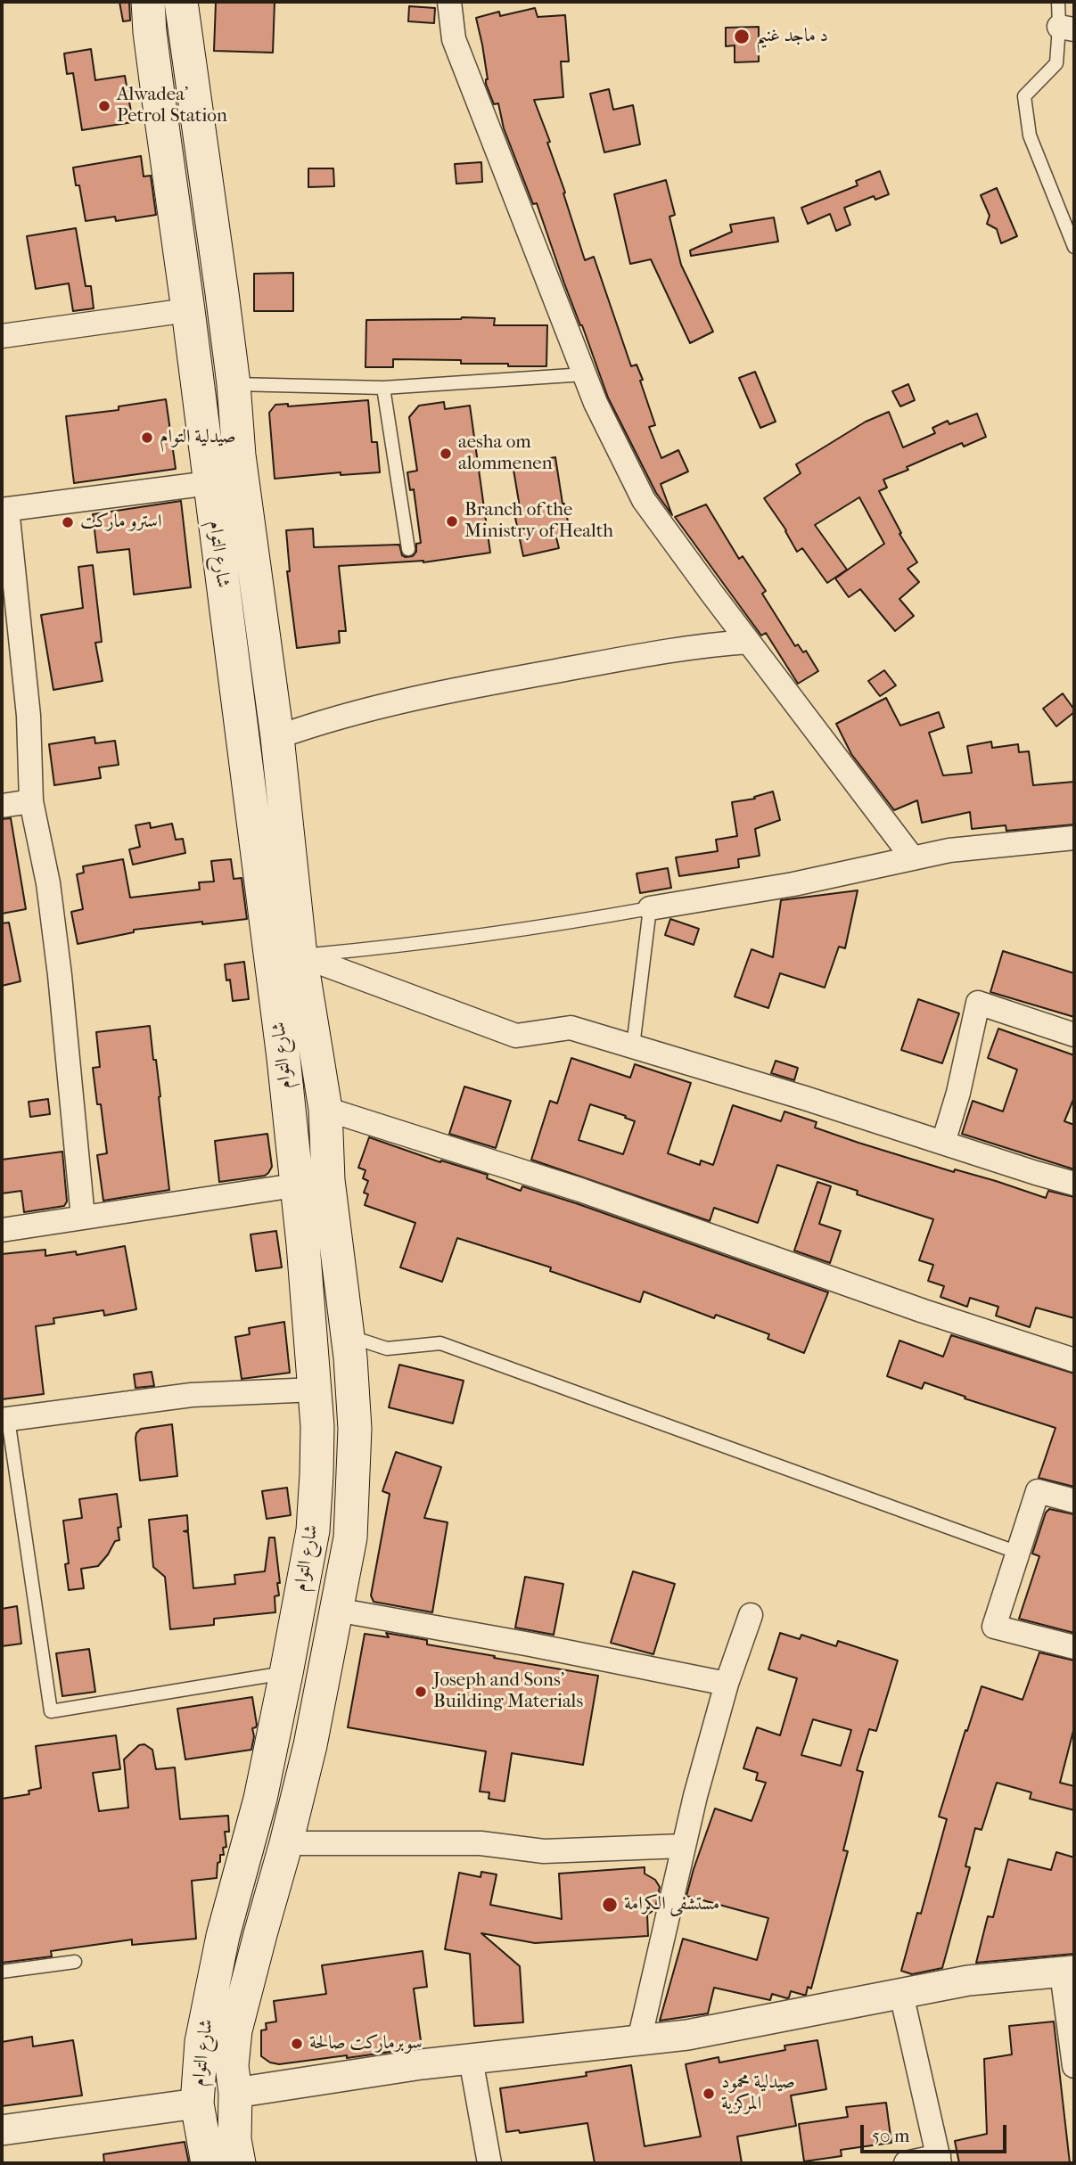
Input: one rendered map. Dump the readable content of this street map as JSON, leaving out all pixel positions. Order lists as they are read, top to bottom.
{
  "streets": {
    "main road": ["شارع التوام"]
  },
  "places": [
    "د ماجد غنيم",
    "Alwadea' Petrol Station",
    "صيدلية التوام",
    "aesha om alommenen",
    "Branch of the Ministry of Health",
    "استرو ماركت",
    "Joseph and Sons' Building Materials",
    "مستشفى الكرامة",
    "سوبرماركت صالحة",
    "صيدلية محمود المركزية"
  ],
  "scale_bar": "50 m"
}
